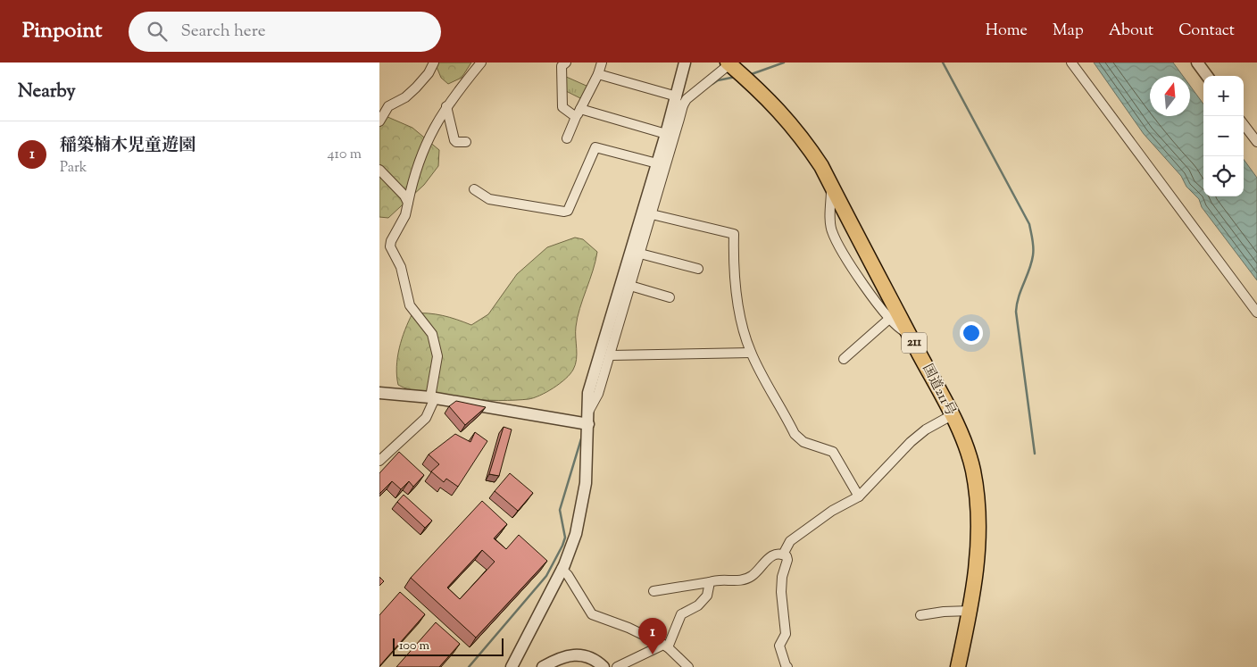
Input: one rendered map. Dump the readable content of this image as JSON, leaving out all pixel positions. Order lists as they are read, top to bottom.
{
  "streets": {
    "highway": ["211", "国道211号"]
  },
  "scale_bar": "100 m",
  "north": "top",
  "page": {
    "header": "Pinpoint",
    "search": "Search here",
    "nav": [
      "Home",
      "Map",
      "About",
      "Contact"
    ],
    "heading": "Nearby",
    "map_buttons": ["+", "−"],
    "list": [
      {
        "mark": "1",
        "name": "稲築楠木児童遊園",
        "note": "Park",
        "value": "410 m"
      }
    ],
    "pins": "1",
    "scale": "100 m"
  }
}
